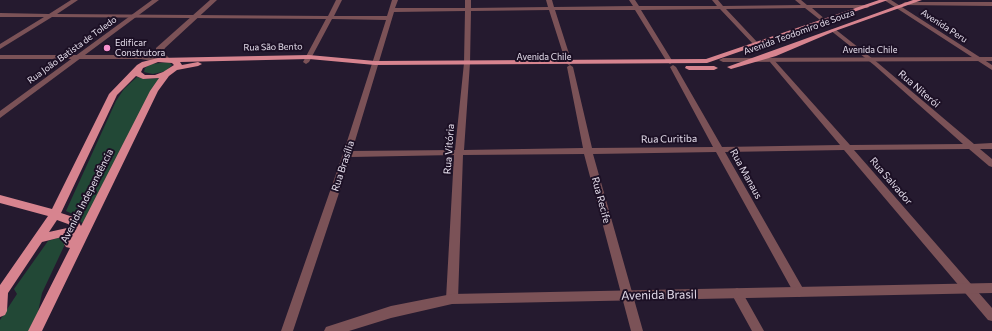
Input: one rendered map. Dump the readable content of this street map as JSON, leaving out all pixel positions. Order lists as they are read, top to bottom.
{
  "streets": {
    "main road": [
      "Avenida Teodomiro de Souza",
      "Rua São Bento",
      "Avenida Chile",
      "Avenida Independência"
    ],
    "street": [
      "Avenida Peru",
      "Rua João Batista de Toledo",
      "Rua Niterói",
      "Rua Curitiba",
      "Rua Vitória",
      "Rua Brasília",
      "Rua Manaus",
      "Rua Salvador",
      "Rua Recife",
      "Avenida Brasil"
    ]
  },
  "crossings": [
    ["Avenida Peru", "Avenida Teodomiro de Souza"],
    ["Avenida Peru", "Avenida Chile"],
    ["Avenida Teodomiro de Souza", "Avenida Chile"],
    ["Avenida Teodomiro de Souza", "Rua Niterói"],
    ["Rua São Bento", "Avenida Chile"],
    ["Rua São Bento", "Rua Brasília"],
    ["Rua São Bento", "Avenida Independência"],
    ["Avenida Chile", "Rua Niterói"],
    ["Avenida Chile", "Rua Vitória"],
    ["Avenida Chile", "Rua Brasília"],
    ["Avenida Chile", "Rua Manaus"],
    ["Avenida Chile", "Rua Salvador"],
    ["Avenida Chile", "Rua Recife"],
    ["Rua Niterói", "Rua Curitiba"],
    ["Rua Curitiba", "Rua Vitória"],
    ["Rua Curitiba", "Rua Brasília"],
    ["Rua Curitiba", "Rua Manaus"],
    ["Rua Curitiba", "Rua Salvador"],
    ["Rua Curitiba", "Rua Recife"],
    ["Rua Vitória", "Avenida Brasil"],
    ["Rua Manaus", "Avenida Brasil"],
    ["Rua Salvador", "Avenida Brasil"],
    ["Rua Recife", "Avenida Brasil"]
  ],
  "places": ["Edificar Construtora"]
}
